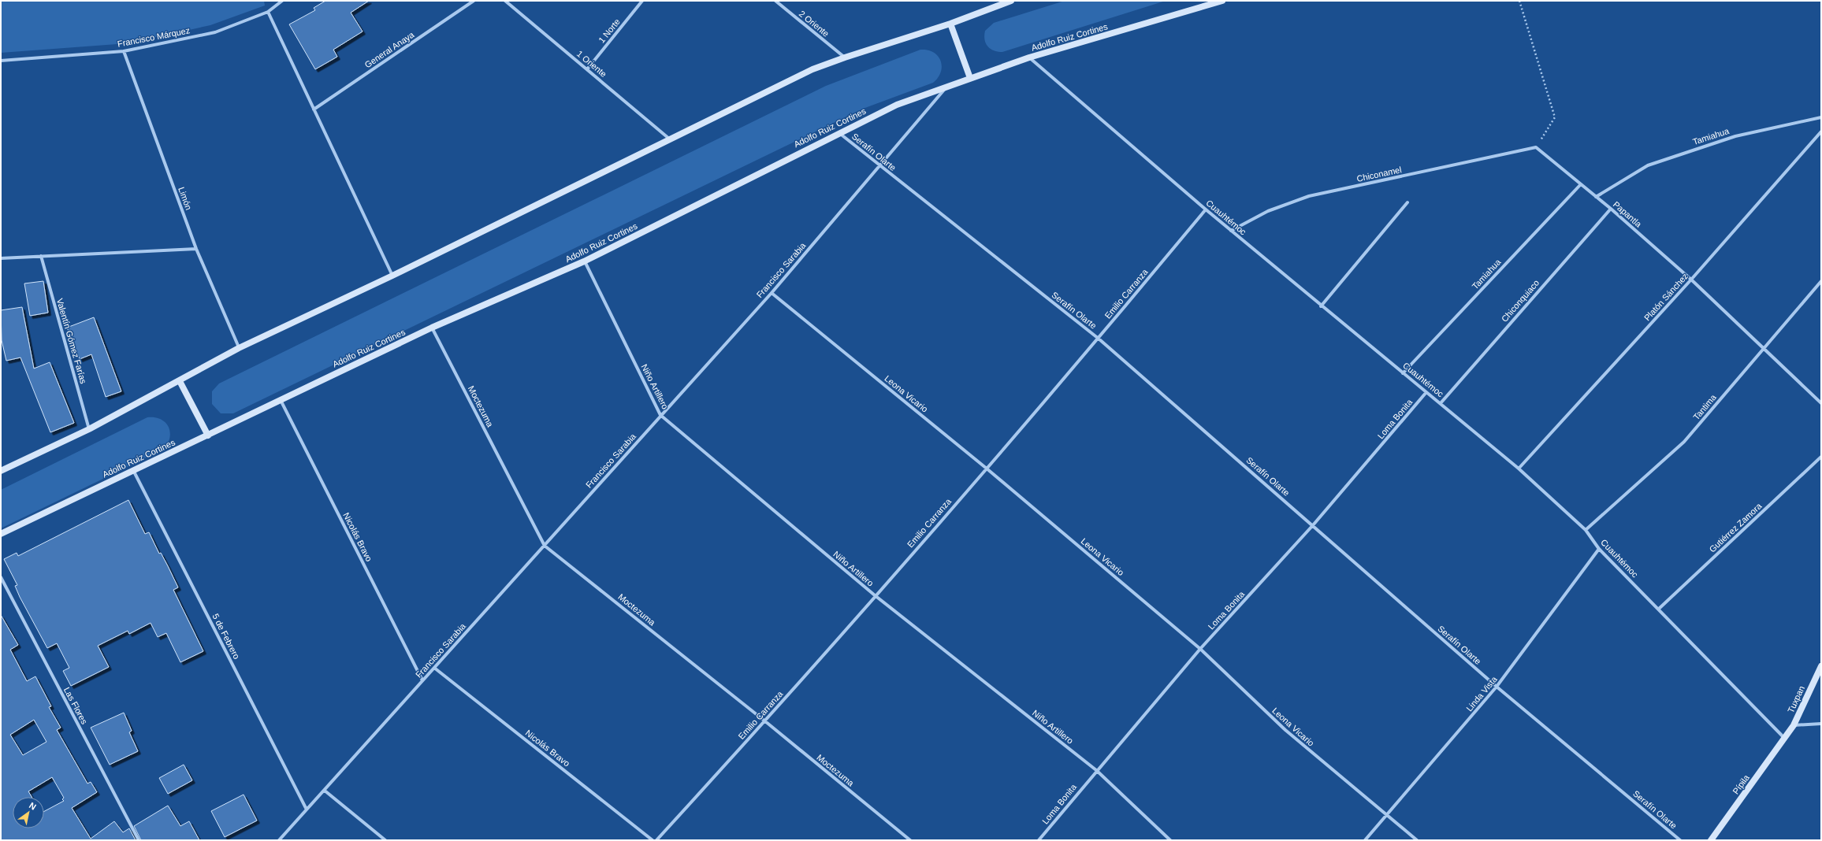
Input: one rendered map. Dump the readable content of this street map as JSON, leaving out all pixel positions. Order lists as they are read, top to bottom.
{
  "streets": {
    "main road": ["Adolfo Ruiz Cortines", "Tuxpan", "Pípila"],
    "street": [
      "2 Oriente",
      "1 Norte",
      "Francisco Márquez",
      "General Anaya",
      "1 Oriente",
      "Tamiahua",
      "Serafín Olarte",
      "Chiconamel",
      "Limón",
      "Papantla",
      "Cuauhtémoc",
      "Francisco Sarabia",
      "Emilio Carranza",
      "Platón Sánchez",
      "Chiconquiaco",
      "Valentín Gómez Farías",
      "Niño Artillero",
      "Leona Vicario",
      "Moctezuma",
      "Tantima",
      "Loma Bonita",
      "Gutiérrez Zamora",
      "Nicolás Bravo",
      "5 de Febrero",
      "Linda Vista",
      "Las Flores"
    ]
  },
  "crossings": [
    ["1 Norte", "1 Oriente"],
    ["Francisco Márquez", "Limón"],
    ["Adolfo Ruiz Cortines", "Serafín Olarte"],
    ["Adolfo Ruiz Cortines", "Cuauhtémoc"],
    ["Adolfo Ruiz Cortines", "Francisco Sarabia"],
    ["Adolfo Ruiz Cortines", "Niño Artillero"],
    ["Adolfo Ruiz Cortines", "Moctezuma"],
    ["Adolfo Ruiz Cortines", "Nicolás Bravo"],
    ["Adolfo Ruiz Cortines", "5 de Febrero"],
    ["Tamiahua", "Papantla"],
    ["Tamiahua", "Cuauhtémoc"],
    ["Serafín Olarte", "Francisco Sarabia"],
    ["Serafín Olarte", "Emilio Carranza"],
    ["Serafín Olarte", "Loma Bonita"],
    ["Serafín Olarte", "Linda Vista"],
    ["Chiconamel", "Papantla"],
    ["Chiconamel", "Cuauhtémoc"],
    ["Papantla", "Platón Sánchez"],
    ["Papantla", "Chiconquiaco"],
    ["Papantla", "Tantima"],
    ["Cuauhtémoc", "Emilio Carranza"],
    ["Cuauhtémoc", "Platón Sánchez"],
    ["Cuauhtémoc", "Chiconquiaco"],
    ["Cuauhtémoc", "Tantima"],
    ["Cuauhtémoc", "Loma Bonita"],
    ["Cuauhtémoc", "Gutiérrez Zamora"],
    ["Cuauhtémoc", "Linda Vista"],
    ["Cuauhtémoc", "Tuxpan"],
    ["Cuauhtémoc", "Pípila"],
    ["Francisco Sarabia", "Niño Artillero"],
    ["Francisco Sarabia", "Leona Vicario"],
    ["Francisco Sarabia", "Moctezuma"],
    ["Francisco Sarabia", "Nicolás Bravo"],
    ["Francisco Sarabia", "5 de Febrero"],
    ["Emilio Carranza", "Niño Artillero"],
    ["Emilio Carranza", "Leona Vicario"],
    ["Emilio Carranza", "Moctezuma"],
    ["Niño Artillero", "Loma Bonita"],
    ["Leona Vicario", "Loma Bonita"],
    ["Leona Vicario", "Linda Vista"],
    ["Tuxpan", "Pípila"]
  ],
  "north": "top right"
}
